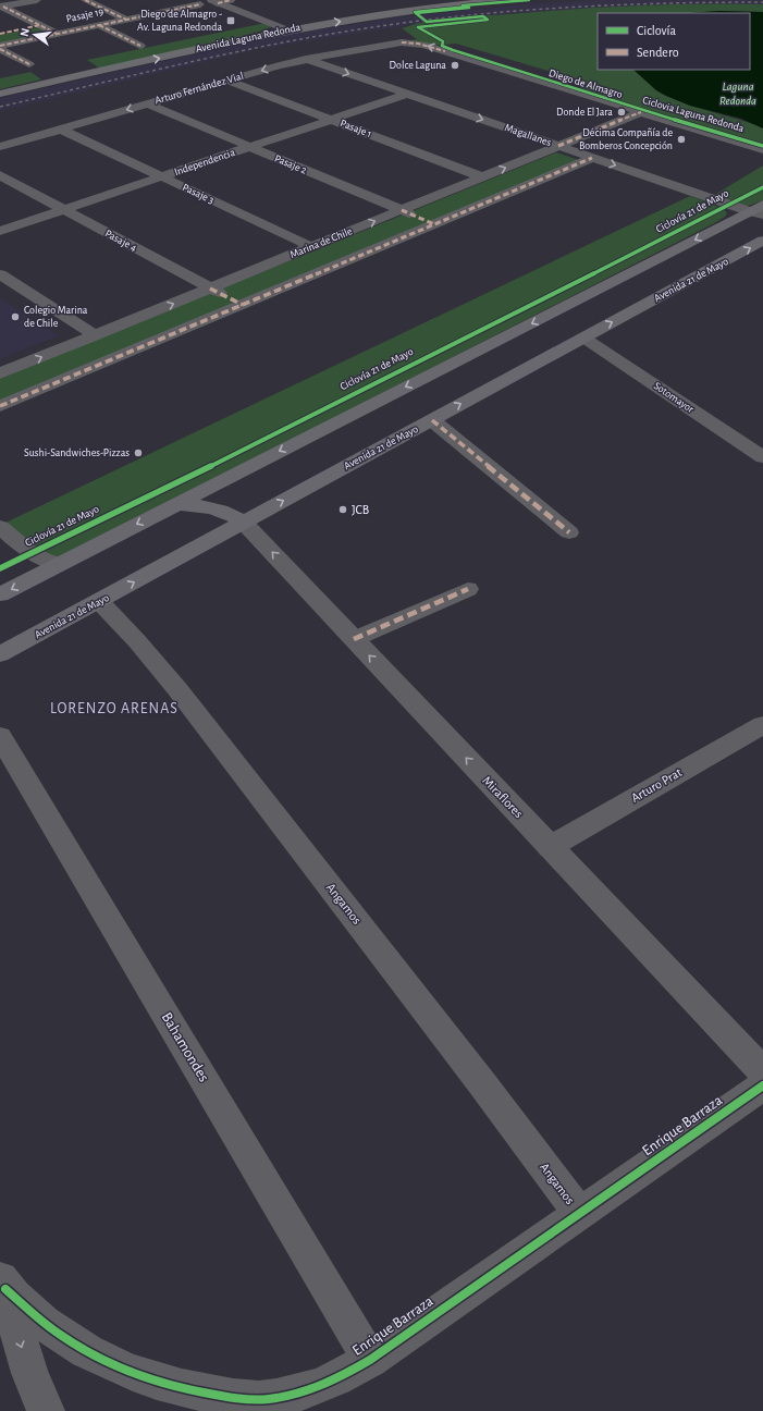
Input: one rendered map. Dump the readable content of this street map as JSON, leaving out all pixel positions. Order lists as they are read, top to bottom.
{
  "streets": {
    "main road": ["Avenida Laguna Redonda", "Avenida 21 de Mayo"],
    "street": [
      "Pasaje 19",
      "Diego de Almagro",
      "Arturo Fernández Vial",
      "Pasaje 1",
      "Magallanes",
      "Independencia",
      "Pasaje 2",
      "Pasaje 3",
      "Pasaje 4",
      "Marina de Chile",
      "Sotomayor",
      "Arturo Prat",
      "Miraflores",
      "Angamos",
      "Bahamondes",
      "Enrique Barraza"
    ],
    "cycle path": ["Ciclovia Laguna Redonda", "Ciclovía 21 de Mayo"]
  },
  "crossings": [
    ["Diego de Almagro", "Arturo Fernández Vial"],
    ["Diego de Almagro", "Marina de Chile"],
    ["Arturo Fernández Vial", "Pasaje 1"],
    ["Arturo Fernández Vial", "Magallanes"],
    ["Arturo Fernández Vial", "Pasaje 2"],
    ["Arturo Fernández Vial", "Pasaje 3"],
    ["Pasaje 1", "Independencia"],
    ["Pasaje 1", "Marina de Chile"],
    ["Magallanes", "Independencia"],
    ["Magallanes", "Marina de Chile"],
    ["Independencia", "Pasaje 2"],
    ["Independencia", "Pasaje 3"],
    ["Independencia", "Pasaje 4"],
    ["Pasaje 2", "Marina de Chile"],
    ["Pasaje 3", "Marina de Chile"],
    ["Pasaje 4", "Marina de Chile"],
    ["Avenida 21 de Mayo", "Sotomayor"],
    ["Avenida 21 de Mayo", "Miraflores"],
    ["Avenida 21 de Mayo", "Angamos"],
    ["Arturo Prat", "Miraflores"],
    ["Angamos", "Enrique Barraza"],
    ["Bahamondes", "Enrique Barraza"]
  ],
  "one_way": ["Diego de Almagro", "Magallanes", "Miraflores"],
  "districts": ["LORENZO ARENAS"],
  "water": ["Laguna Redonda"],
  "places": {
    "transit": ["Diego de Almagro - Av. Laguna Redonda"],
    "other": [
      "Dolce Laguna",
      "Donde El Jara",
      "Décima Compañía de Bomberos Concepción",
      "Colegio Marina de Chile",
      "Sushi-Sandwiches-Pizzas",
      "JCB"
    ]
  },
  "legend": ["Ciclovía", "Sendero"],
  "north": "left"
}
